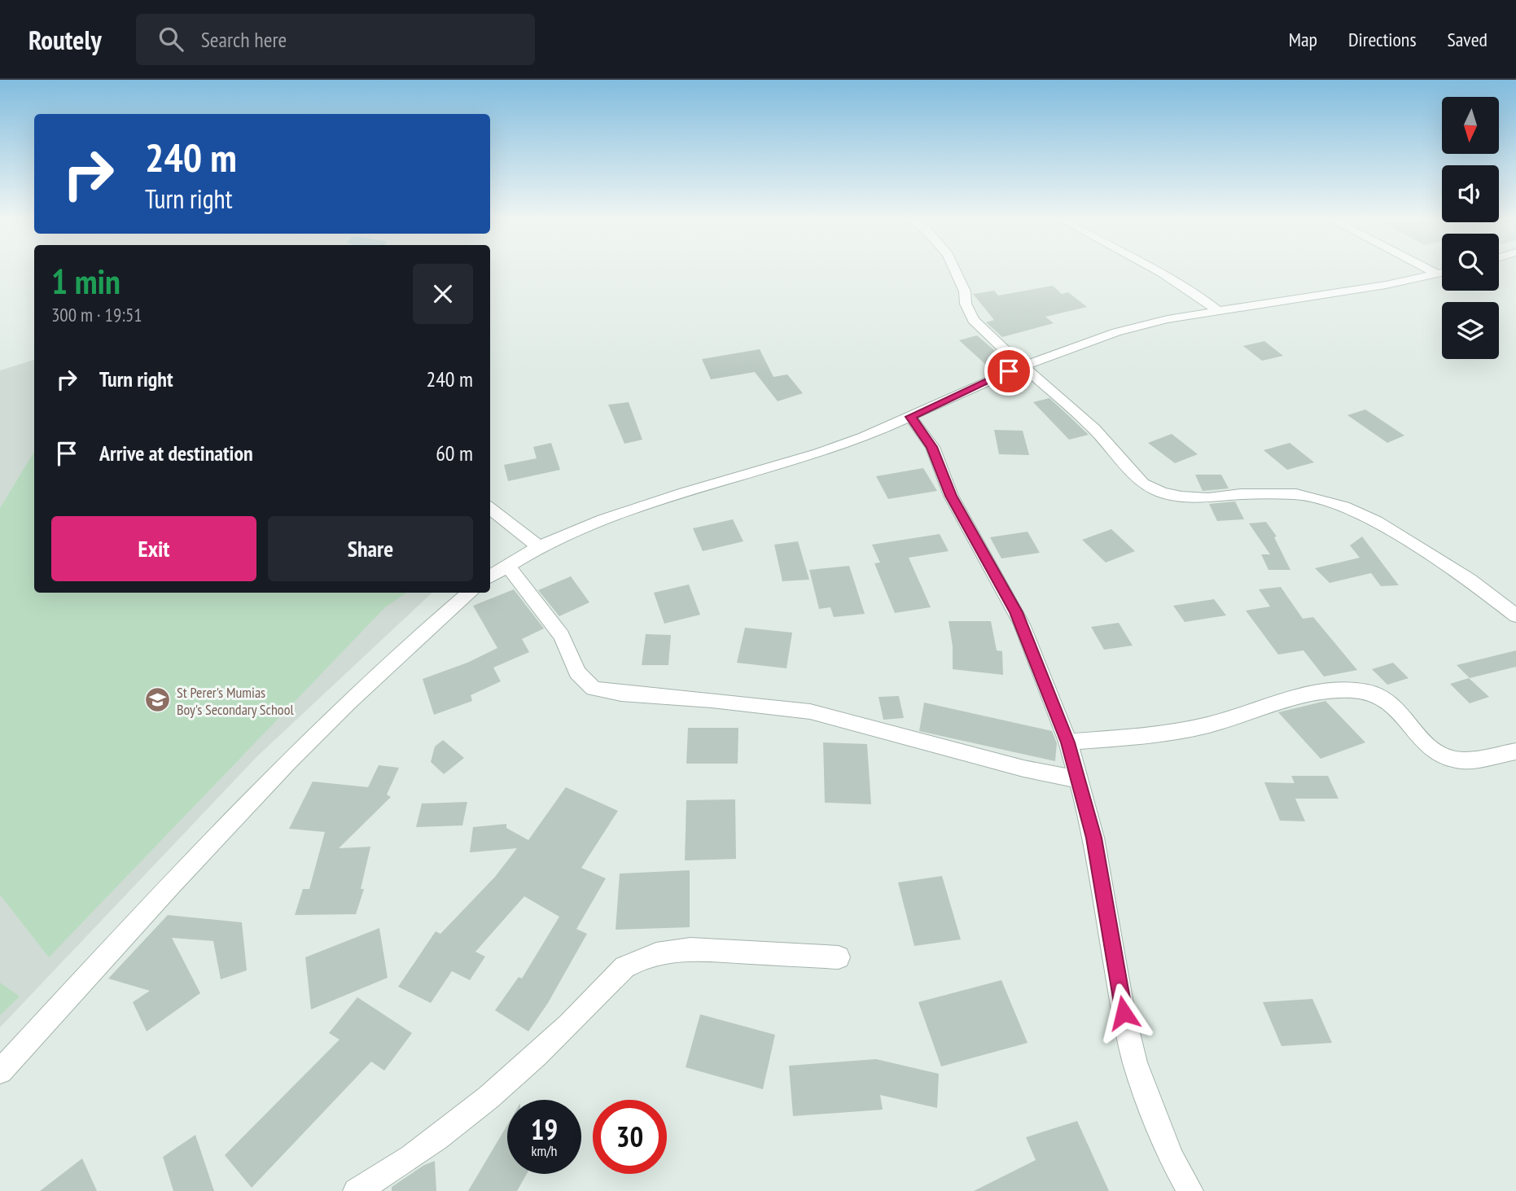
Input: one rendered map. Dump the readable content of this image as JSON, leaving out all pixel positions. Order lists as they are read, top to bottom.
{
  "places": {
    "school or university": ["St Perer's Mumias Boy's Secondary School"]
  },
  "north": "bottom",
  "page": {
    "header": "Routely",
    "search": "Search here",
    "nav": ["Map", "Directions", "Saved"],
    "turn": ["240 m", "Turn right"],
    "heading": ["1 min", "300 m · 19:51"],
    "list": [
      {
        "name": "Turn right",
        "value": "240 m"
      },
      {
        "name": "Arrive at destination",
        "value": "60 m"
      }
    ],
    "buttons": ["Exit", "Share"],
    "speed": "19 km/h",
    "limit": "30"
  }
}
